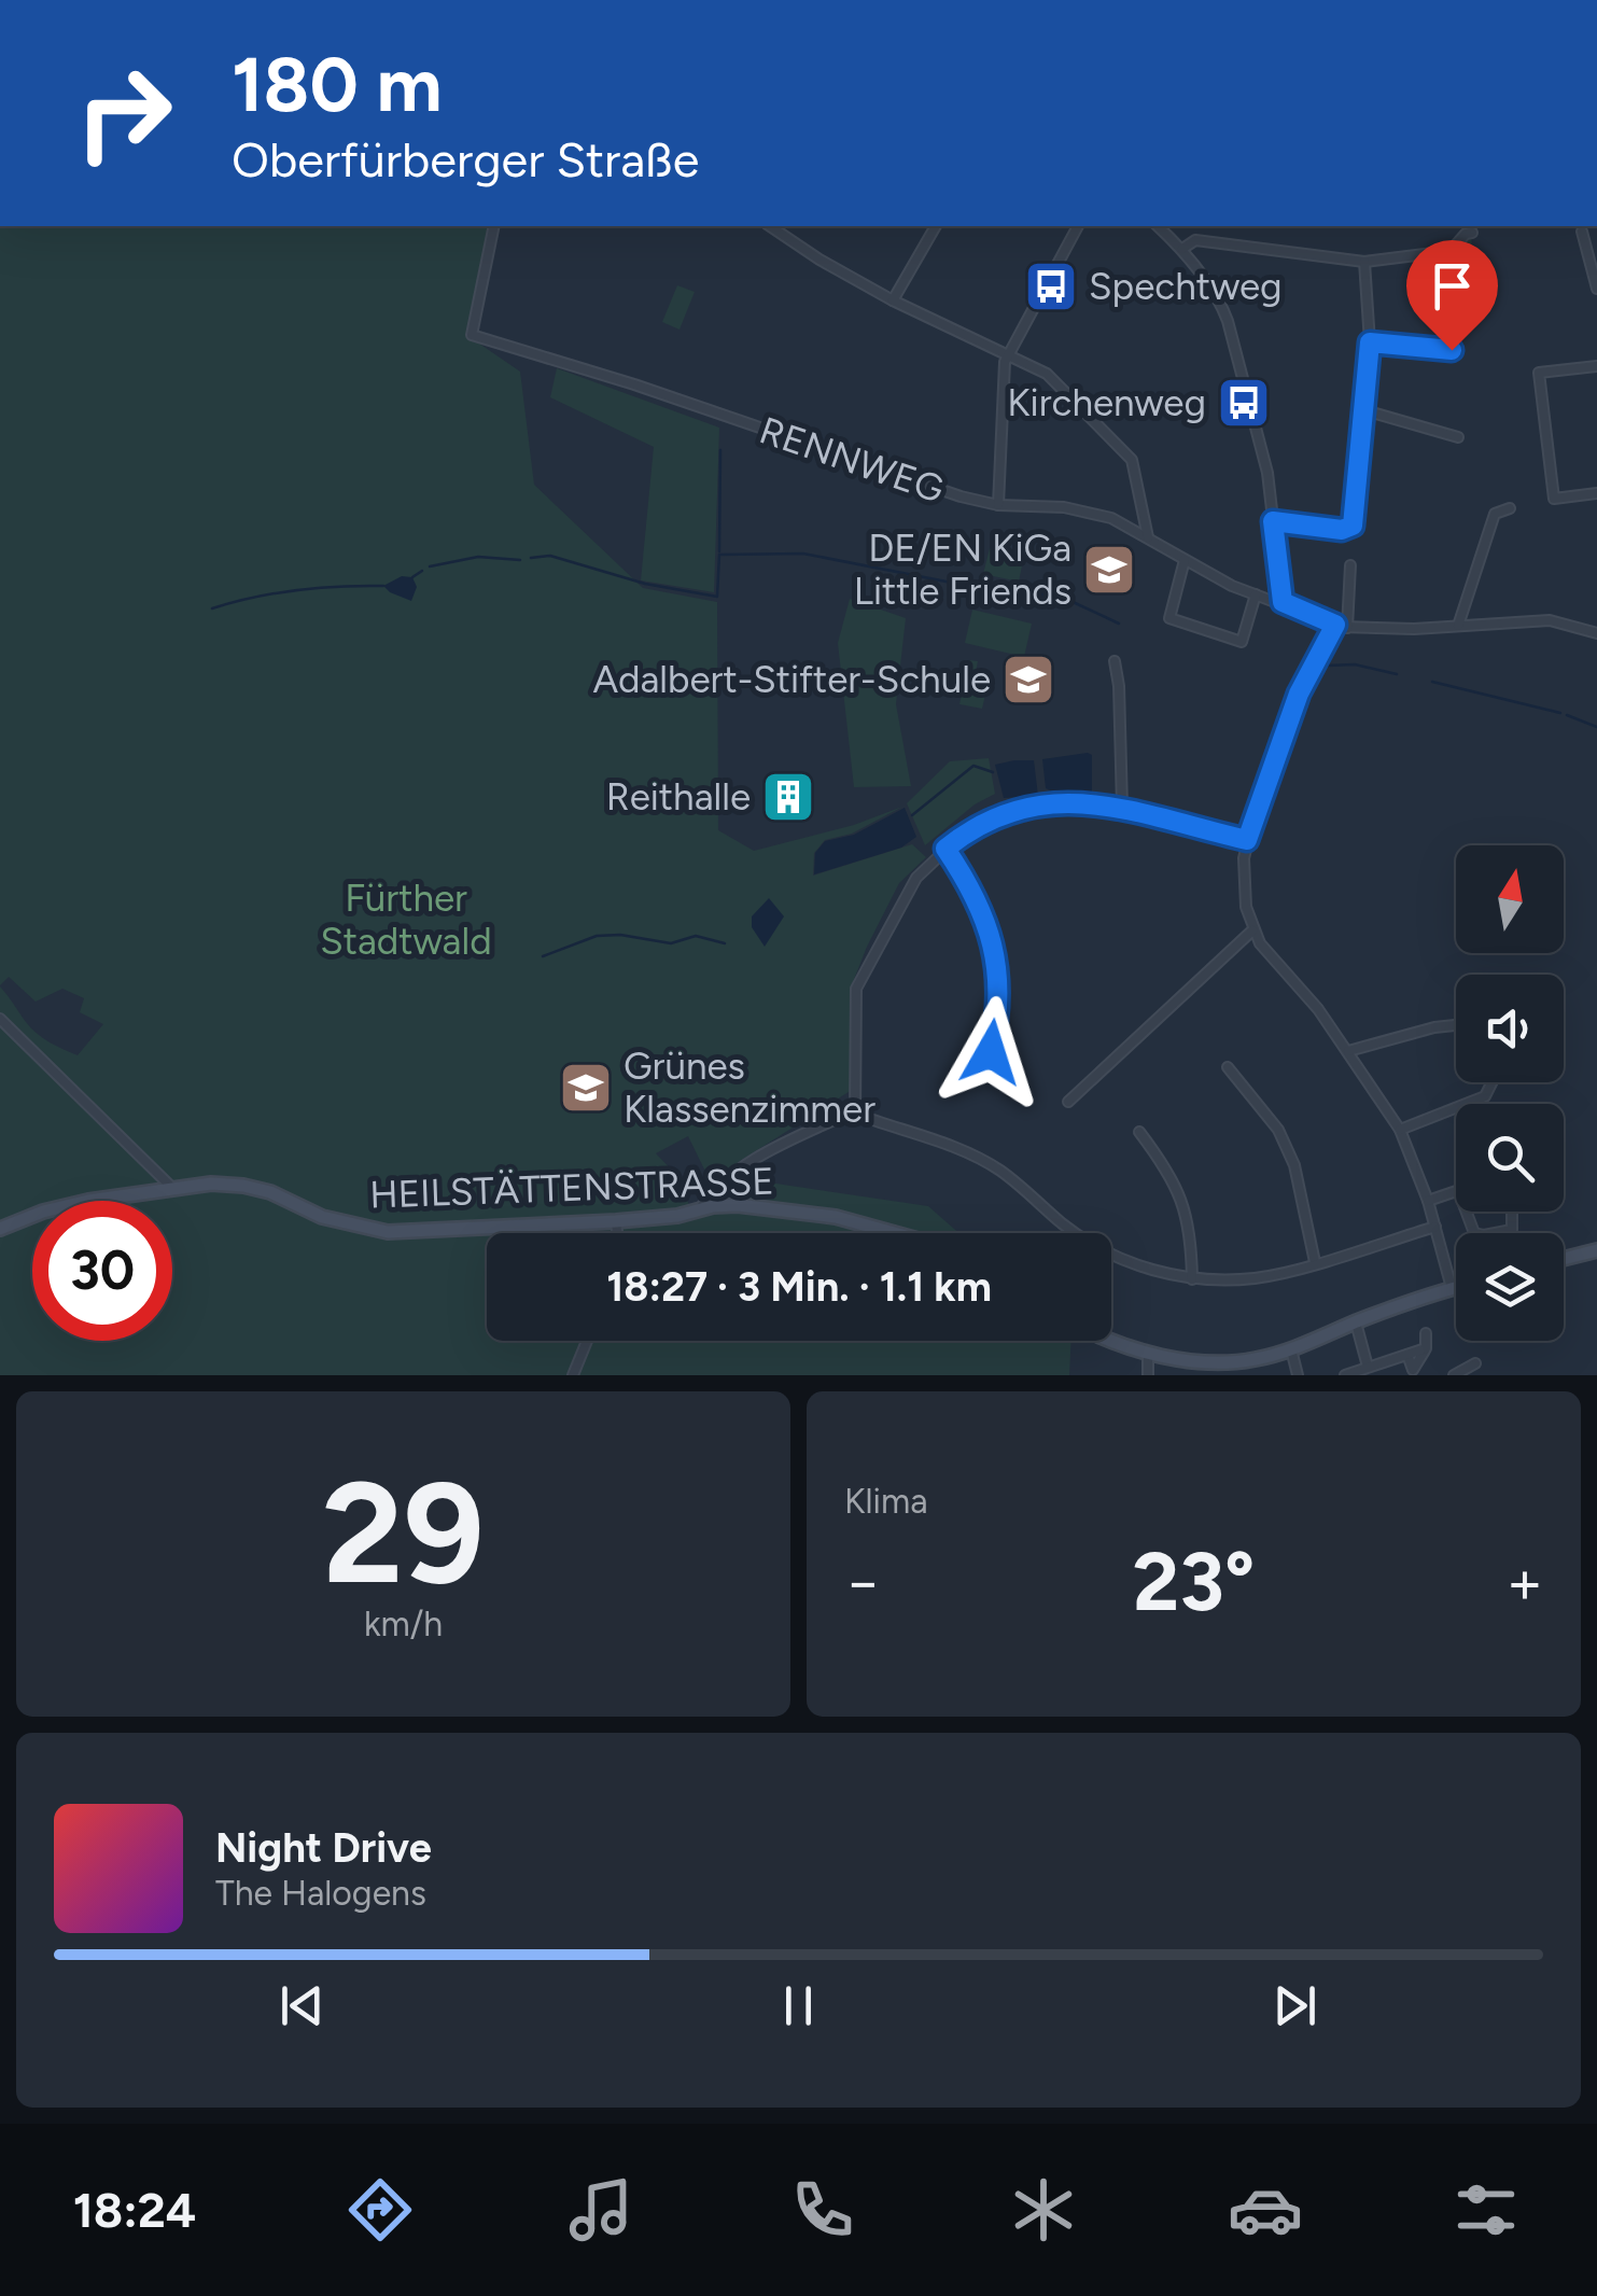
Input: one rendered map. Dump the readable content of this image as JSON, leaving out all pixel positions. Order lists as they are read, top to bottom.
{
  "streets": {
    "street": ["RENNWEG", "HEILSTÄTTENSTRASSE"]
  },
  "parks": ["Fürther Stadtwald"],
  "places": {
    "bus stop": ["Spechtweg", "Kirchenweg"],
    "school or university": ["DE/EN KiGa Little Friends", "Adalbert-Stifter-Schule", "Grünes Klassenzimmer"],
    "building": ["Reithalle"]
  },
  "north": "top",
  "page": {
    "turn": ["180 m", "Oberfürberger Straße"],
    "limit": "30",
    "trip": "18:27 · 3 Min. · 1.1 km",
    "tile": [
      ["29", "km/h"],
      "Klima"
    ],
    "heat": ["−", "23°", "+"],
    "song": ["Night Drive", "The Halogens"],
    "tabs": "18:24"
  }
}
